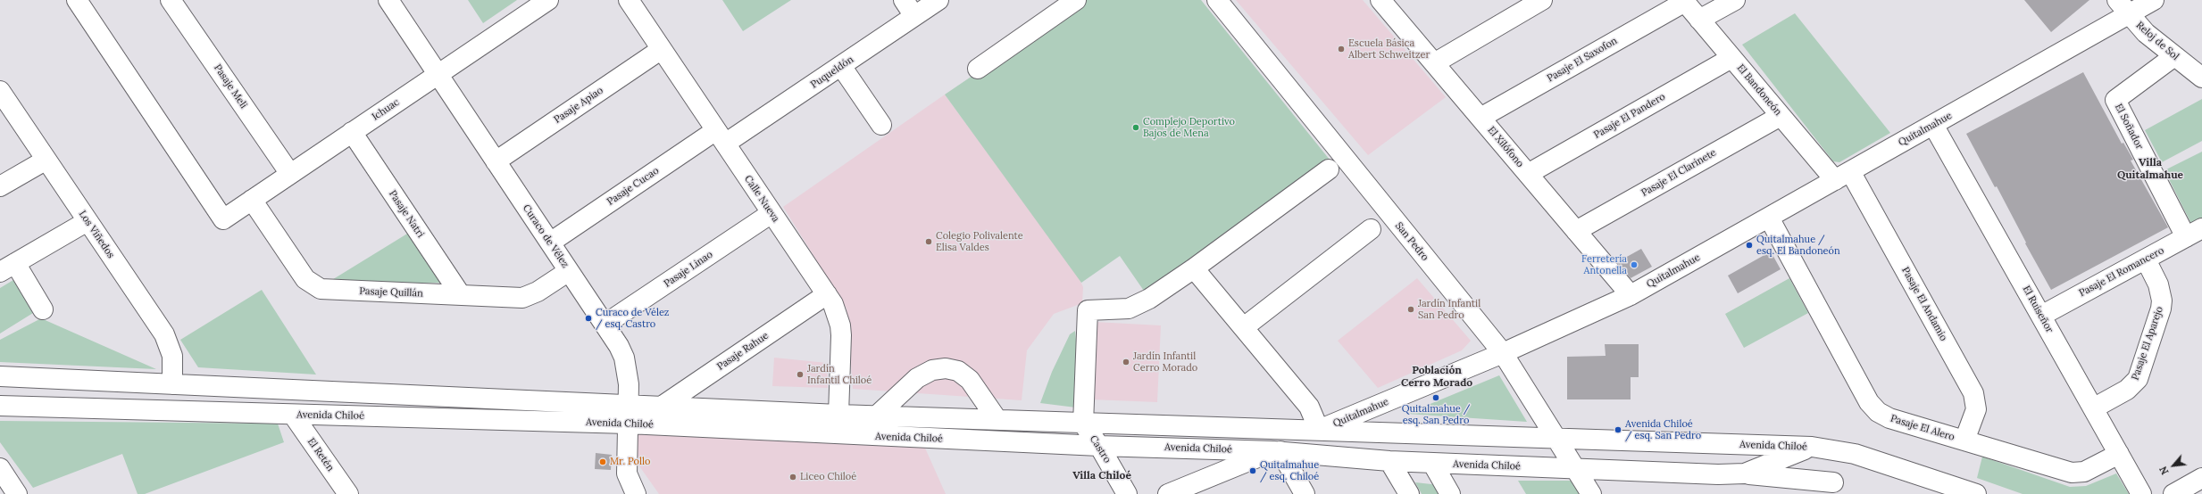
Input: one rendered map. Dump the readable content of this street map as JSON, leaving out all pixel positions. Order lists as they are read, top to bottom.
{
  "streets": {
    "street": [
      "Reloj de Sol",
      "Pasaje El Saxofon",
      "Puqueldón",
      "Pasaje Meli",
      "El Bandoneón",
      "Pasaje Apiao",
      "Ichuac",
      "Pasaje El Pandero",
      "El Soñador",
      "Quitalmahue",
      "El Xilófono",
      "Pasaje El Clarinete",
      "Pasaje Cucao",
      "Calle Nueva",
      "Pasaje Natri",
      "Los Viñedos",
      "Curaco de Vélez",
      "San Pedro",
      "Pasaje Linao",
      "Pasaje El Romancero",
      "Pasaje Quillán",
      "Pasaje El Andamio",
      "El Ruiseñor",
      "Pasaje El Aparejo",
      "Pasaje Rahue",
      "Avenida Chiloé",
      "Pasaje El Alero",
      "Castro",
      "El Retén"
    ]
  },
  "crossings": [
    ["Reloj de Sol", "El Soñador"],
    ["Reloj de Sol", "Quitalmahue"],
    ["Pasaje El Saxofon", "El Bandoneón"],
    ["Pasaje El Saxofon", "El Xilófono"],
    ["Puqueldón", "Pasaje Cucao"],
    ["Puqueldón", "Calle Nueva"],
    ["Pasaje Meli", "Ichuac"],
    ["El Bandoneón", "Pasaje El Pandero"],
    ["El Bandoneón", "Quitalmahue"],
    ["El Bandoneón", "Pasaje El Clarinete"],
    ["El Bandoneón", "Pasaje El Andamio"],
    ["Pasaje Apiao", "Calle Nueva"],
    ["Pasaje Apiao", "Curaco de Vélez"],
    ["Ichuac", "Pasaje Natri"],
    ["Ichuac", "Curaco de Vélez"],
    ["Ichuac", "Pasaje Quillán"],
    ["Pasaje El Pandero", "El Xilófono"],
    ["El Soñador", "Pasaje El Romancero"],
    ["Quitalmahue", "El Xilófono"],
    ["Quitalmahue", "San Pedro"],
    ["Quitalmahue", "Pasaje El Andamio"],
    ["Quitalmahue", "El Ruiseñor"],
    ["Quitalmahue", "Avenida Chiloé"],
    ["Quitalmahue", "Pasaje El Alero"],
    ["El Xilófono", "Pasaje El Clarinete"],
    ["Pasaje Cucao", "Calle Nueva"],
    ["Pasaje Cucao", "Curaco de Vélez"],
    ["Calle Nueva", "Pasaje Linao"],
    ["Calle Nueva", "Pasaje Rahue"],
    ["Calle Nueva", "Avenida Chiloé"],
    ["Pasaje Natri", "Pasaje Quillán"],
    ["Los Viñedos", "Avenida Chiloé"],
    ["Curaco de Vélez", "Pasaje Linao"],
    ["Curaco de Vélez", "Pasaje Quillán"],
    ["Curaco de Vélez", "Avenida Chiloé"],
    ["San Pedro", "Avenida Chiloé"],
    ["Pasaje El Romancero", "El Ruiseñor"],
    ["Pasaje El Romancero", "Pasaje El Aparejo"],
    ["Pasaje El Andamio", "Pasaje El Alero"],
    ["El Ruiseñor", "Pasaje El Aparejo"],
    ["El Ruiseñor", "Pasaje El Alero"],
    ["Pasaje Rahue", "Avenida Chiloé"],
    ["Avenida Chiloé", "Castro"],
    ["Avenida Chiloé", "El Retén"]
  ],
  "districts": ["Villa Quitalmahue", "Población Cerro Morado", "Villa Chiloé"],
  "places": [
    "Escuela Básica Albert Schweitzer",
    "Complejo Deportivo Bajos de Mena",
    "Colegio Polivalente Elisa Valdes",
    "Quitalmahue / esq. El Bandoneón",
    "Ferretería Antonella",
    "Jardín Infantil San Pedro",
    "Curaco de Vélez / esq. Castro",
    "Jardín Infantil Cerro Morado",
    "Jardín Infantil Chiloé",
    "Quitalmahue / esq. San Pedro",
    "Avenida Chiloé / esq. San Pedro",
    "Mr. Pollo",
    "Quitalmahue / esq. Chiloé",
    "Liceo Chiloé"
  ],
  "north": "bottom left"
}
